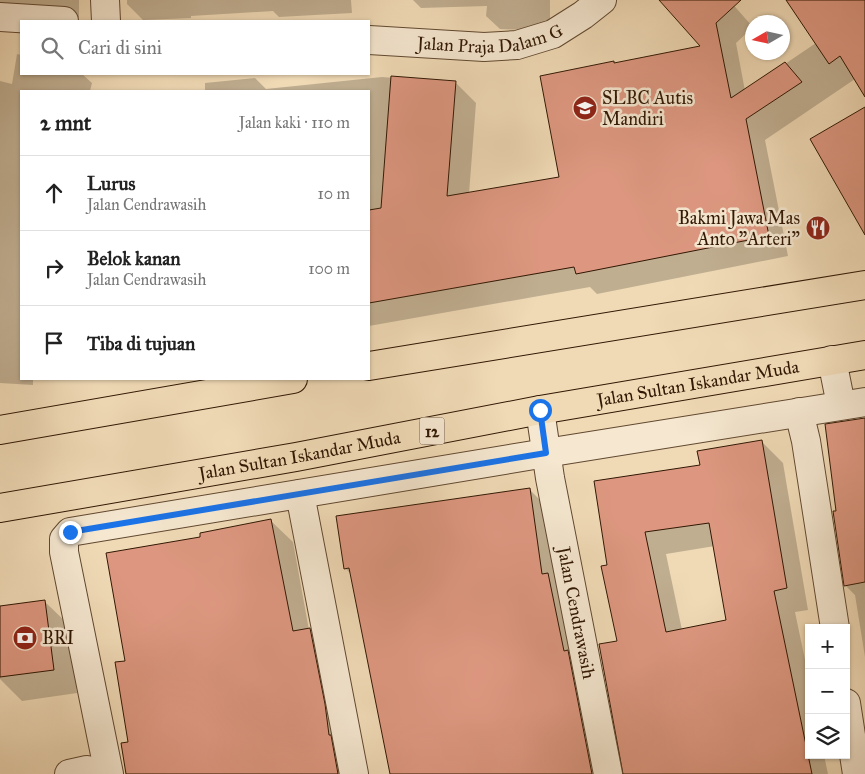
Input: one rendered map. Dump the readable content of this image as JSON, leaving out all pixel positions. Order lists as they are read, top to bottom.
{
  "streets": {
    "highway": ["Jalan Sultan Iskandar Muda", "12"],
    "street": ["Jalan Praja Dalam G", "Jalan Cendrawasih"]
  },
  "crossings": [
    ["Jalan Sultan Iskandar Muda", "Jalan Cendrawasih"]
  ],
  "places": {
    "school or university": ["SLBC Autis Mandiri"],
    "restaurant": ["Bakmi Jawa Mas Anto \"Arteri\""],
    "bank": ["BRI"]
  },
  "north": "left",
  "page": {
    "search": "Cari di sini",
    "heading": ["2 mnt", "Jalan kaki · 110 m"],
    "list": [
      ["Lurus", "Jalan Cendrawasih", "10 m"],
      ["Belok kanan", "Jalan Cendrawasih", "100 m"],
      "Tiba di tujuan"
    ],
    "map_buttons": ["+", "−"]
  }
}
